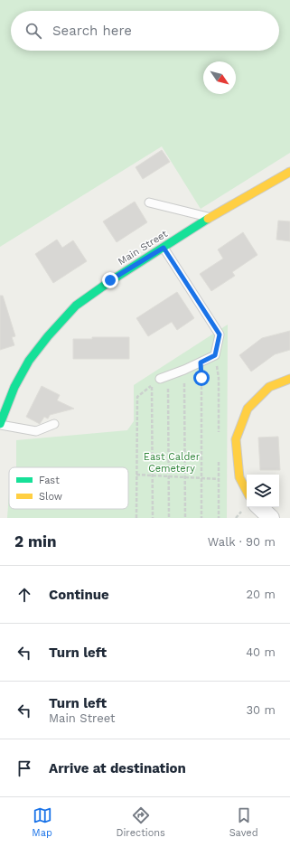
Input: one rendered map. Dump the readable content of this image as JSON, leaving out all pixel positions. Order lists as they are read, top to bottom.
{
  "streets": {
    "main road": ["Main Street"]
  },
  "parks": ["East Calder Cemetery"],
  "legend": ["Fast", "Slow"],
  "north": "bottom right",
  "page": {
    "search": "Search here",
    "heading": ["2 min", "Walk · 90 m"],
    "list": [
      ["Continue", "20 m"],
      ["Turn left", "40 m"],
      ["Turn left", "Main Street", "30 m"],
      "Arrive at destination"
    ],
    "nav": ["Map", "Directions", "Saved"]
  }
}
